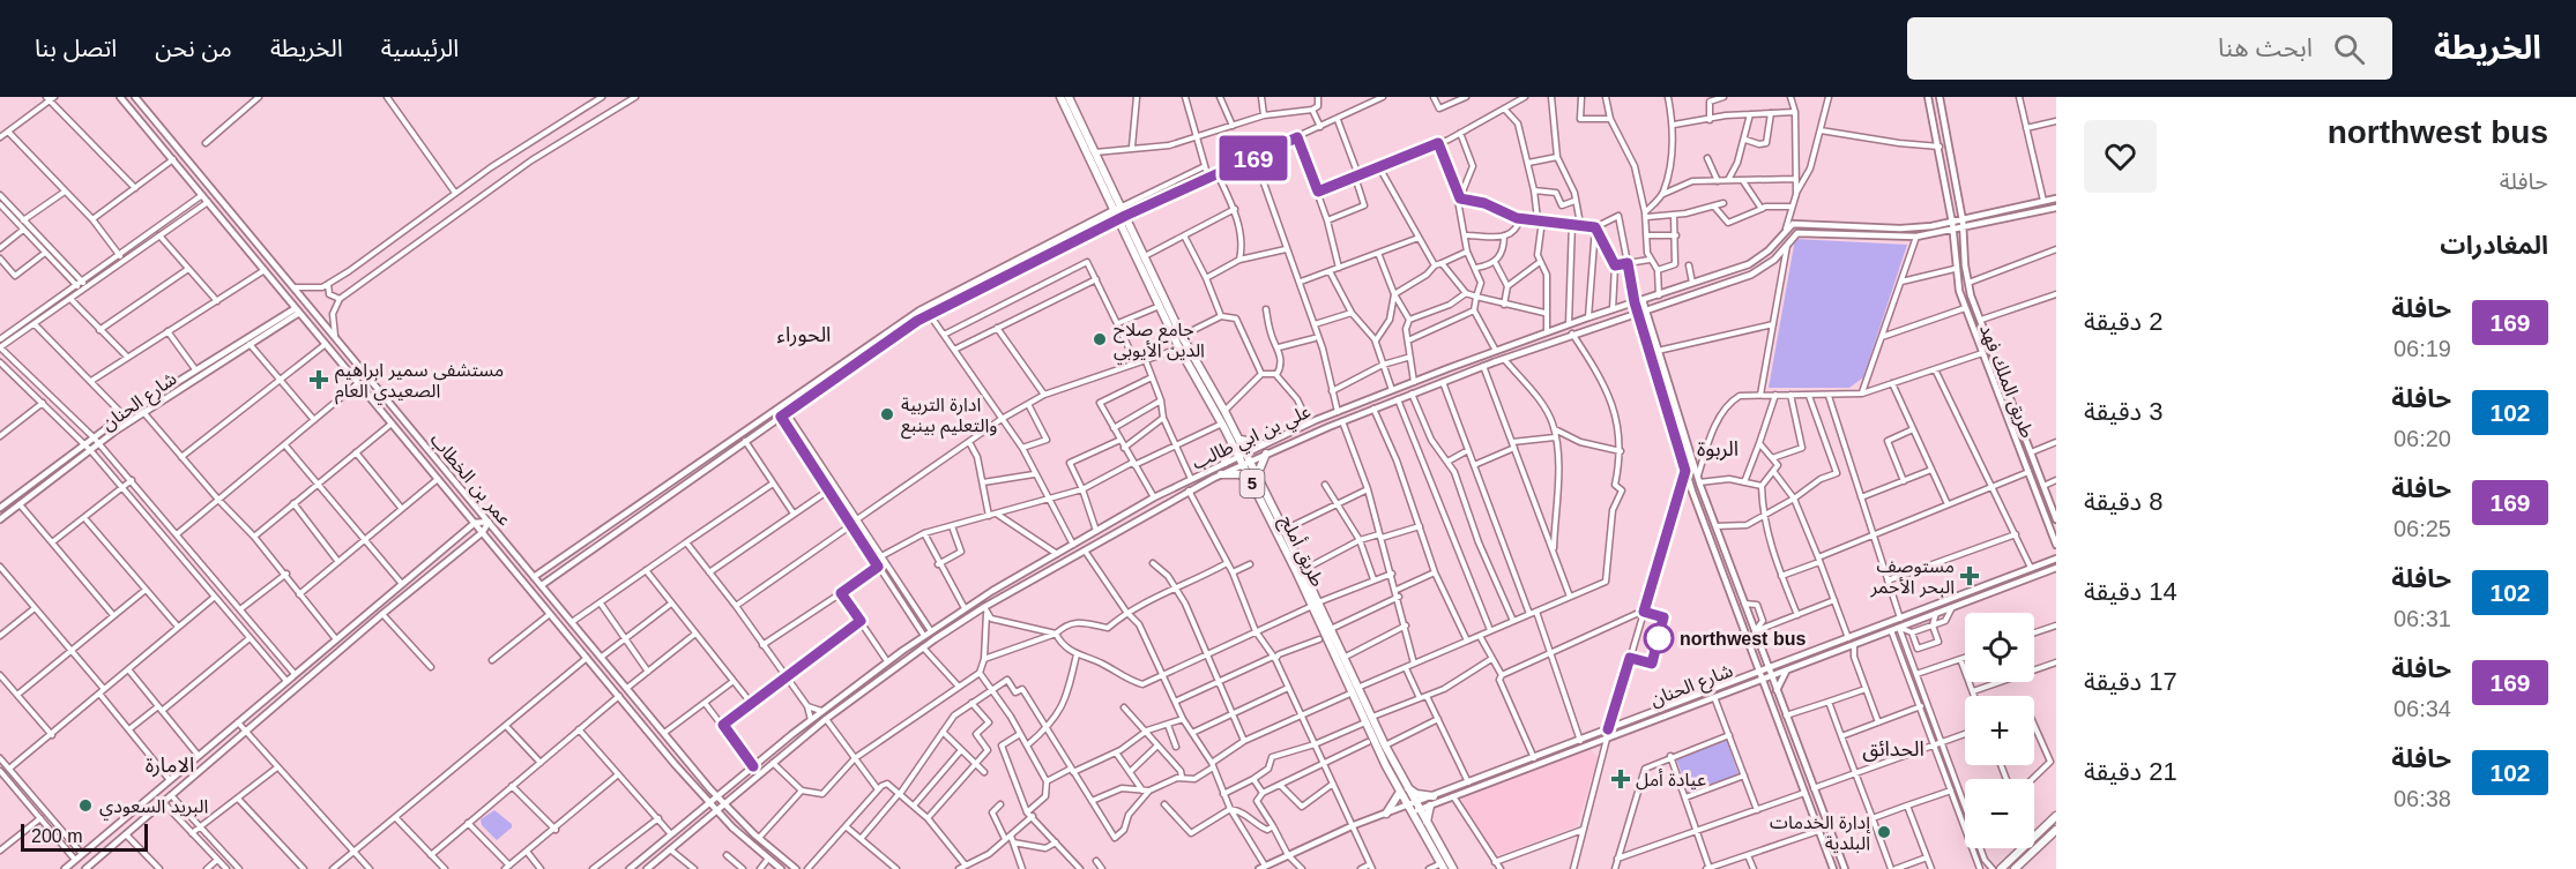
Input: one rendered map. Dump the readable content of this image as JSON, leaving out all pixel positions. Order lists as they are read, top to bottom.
{
  "streets": {
    "highway": ["5", "طريق أملج"],
    "main road": [
      "طريق الملك فهد",
      "شارع الحنان",
      "علي بن ابي طالب",
      "عمر بن الخطاب"
    ]
  },
  "crossings": [
    ["شارع الحنان", "عمر بن الخطاب"],
    ["شارع الحنان", "طريق أملج"],
    ["علي بن ابي طالب", "عمر بن الخطاب"],
    ["علي بن ابي طالب", "طريق أملج"]
  ],
  "districts": [
    "الحوراء",
    "الربوة",
    "الحدائق",
    "الامارة"
  ],
  "places": {
    "other": [
      "جامع صلاح الدين الأيوبي",
      "ادارة التربية والتعليم بينبع",
      "northwest bus",
      "البريد السعودي",
      "إدارة الخدمات البلدية"
    ],
    "health": ["مستشفى سمير ابراهيم الصعيدي العام", "مستوصف البحر الأحمر", "عيادة أمل"]
  },
  "lines": ["bus line 169"],
  "scale_bar": "200 m",
  "page": {
    "header": "الخريطة",
    "search": "ابحث هنا",
    "nav": [
      "الرئيسية",
      "الخريطة",
      "من نحن",
      "اتصل بنا"
    ],
    "heading": [
      ["northwest bus", "حافلة"],
      "المغادرات"
    ],
    "on_map": "169",
    "list": [
      {
        "mark": "169",
        "name": "حافلة",
        "note": "06:19",
        "value": "2 دقيقة"
      },
      {
        "mark": "102",
        "name": "حافلة",
        "note": "06:20",
        "value": "3 دقيقة"
      },
      {
        "mark": "169",
        "name": "حافلة",
        "note": "06:25",
        "value": "8 دقيقة"
      },
      {
        "mark": "102",
        "name": "حافلة",
        "note": "06:31",
        "value": "14 دقيقة"
      },
      {
        "mark": "169",
        "name": "حافلة",
        "note": "06:34",
        "value": "17 دقيقة"
      },
      {
        "mark": "102",
        "name": "حافلة",
        "note": "06:38",
        "value": "21 دقيقة"
      }
    ],
    "map_buttons": ["+", "−"],
    "scale": "200 m"
  }
}
